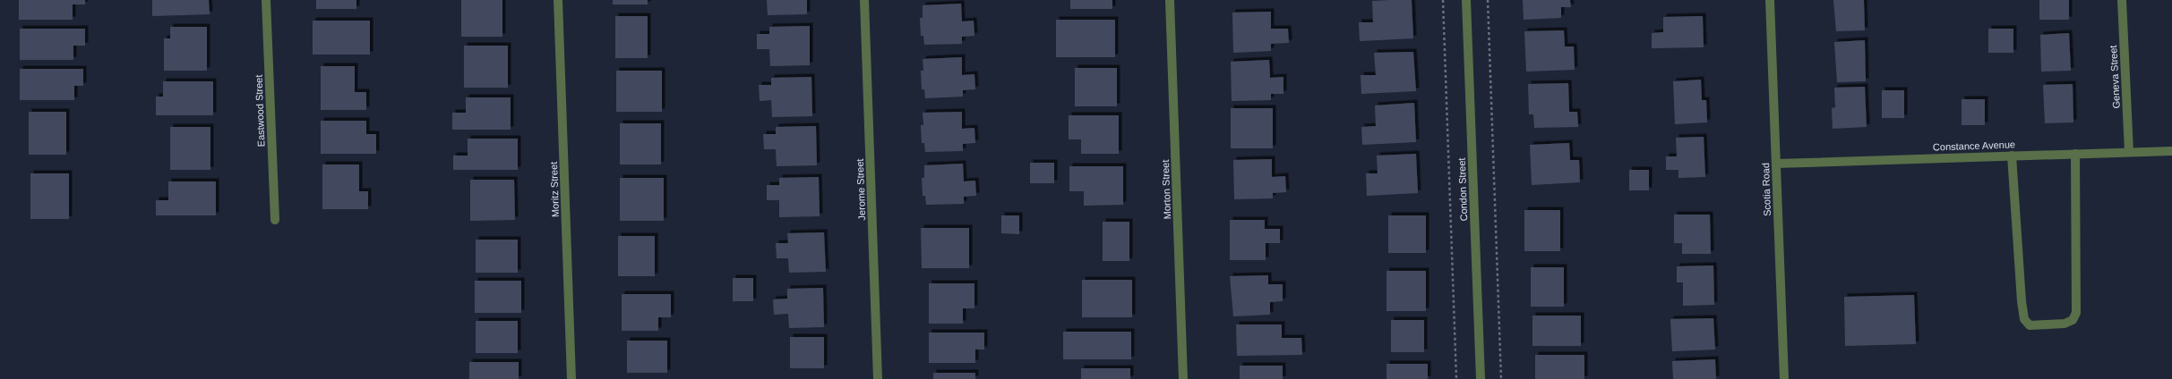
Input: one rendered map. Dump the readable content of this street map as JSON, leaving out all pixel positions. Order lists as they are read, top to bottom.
{
  "streets": {
    "street": [
      "Geneva Street",
      "Eastwood Street",
      "Constance Avenue",
      "Moritz Street",
      "Jerome Street",
      "Morton Street",
      "Condon Street",
      "Scotia Road"
    ]
  },
  "crossings": [
    ["Geneva Street", "Constance Avenue"],
    ["Constance Avenue", "Scotia Road"]
  ]
}
